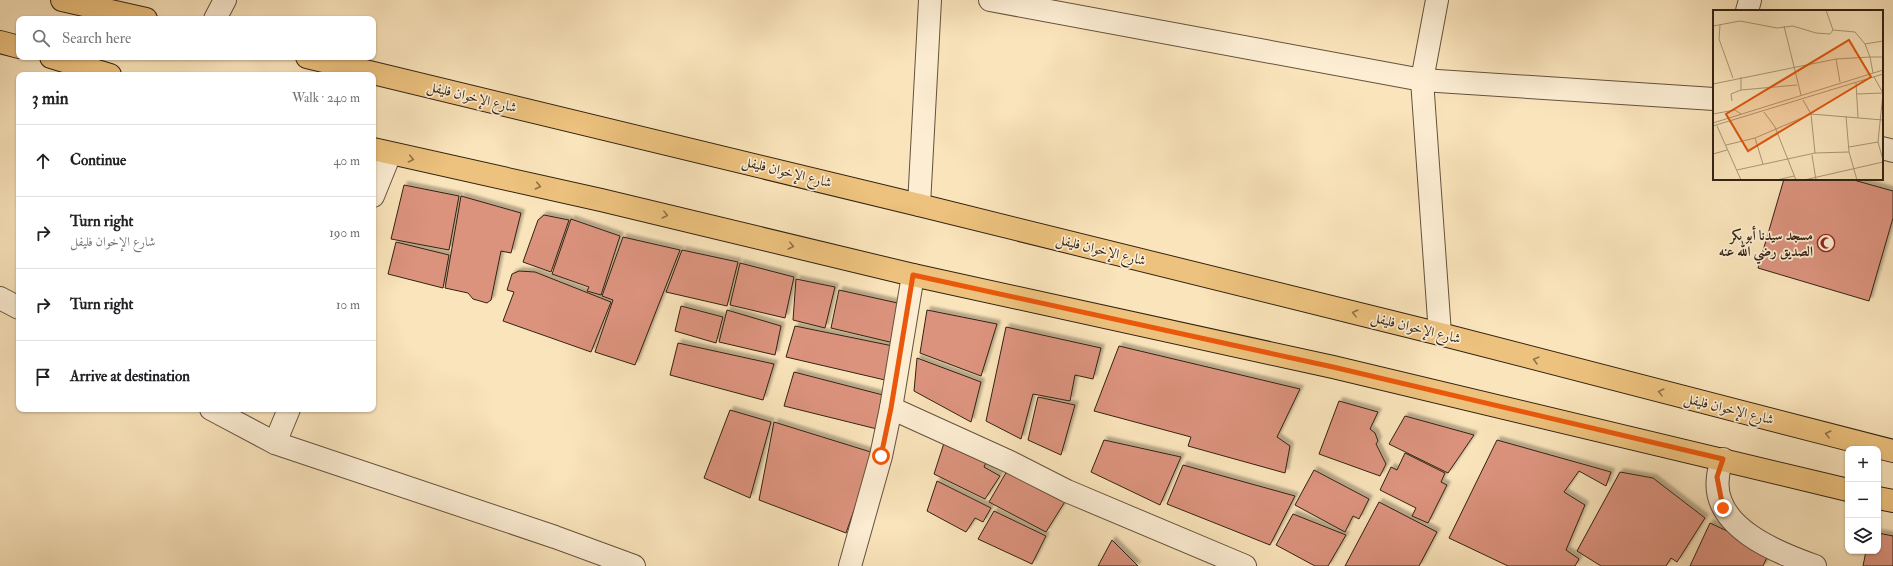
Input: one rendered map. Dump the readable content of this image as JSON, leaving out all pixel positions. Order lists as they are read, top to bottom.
{
  "streets": {
    "main road": ["شارع الإخوان فليفل"]
  },
  "places": {
    "mosque": ["مسجد سيدنا أبو بكر الصديق رضي الله عنه"]
  },
  "page": {
    "search": "Search here",
    "heading": ["3 min", "Walk · 240 m"],
    "list": [
      ["Continue", "40 m"],
      ["Turn right", "شارع الإخوان فليفل", "190 m"],
      ["Turn right", "10 m"],
      "Arrive at destination"
    ],
    "map_buttons": ["+", "−"]
  }
}
